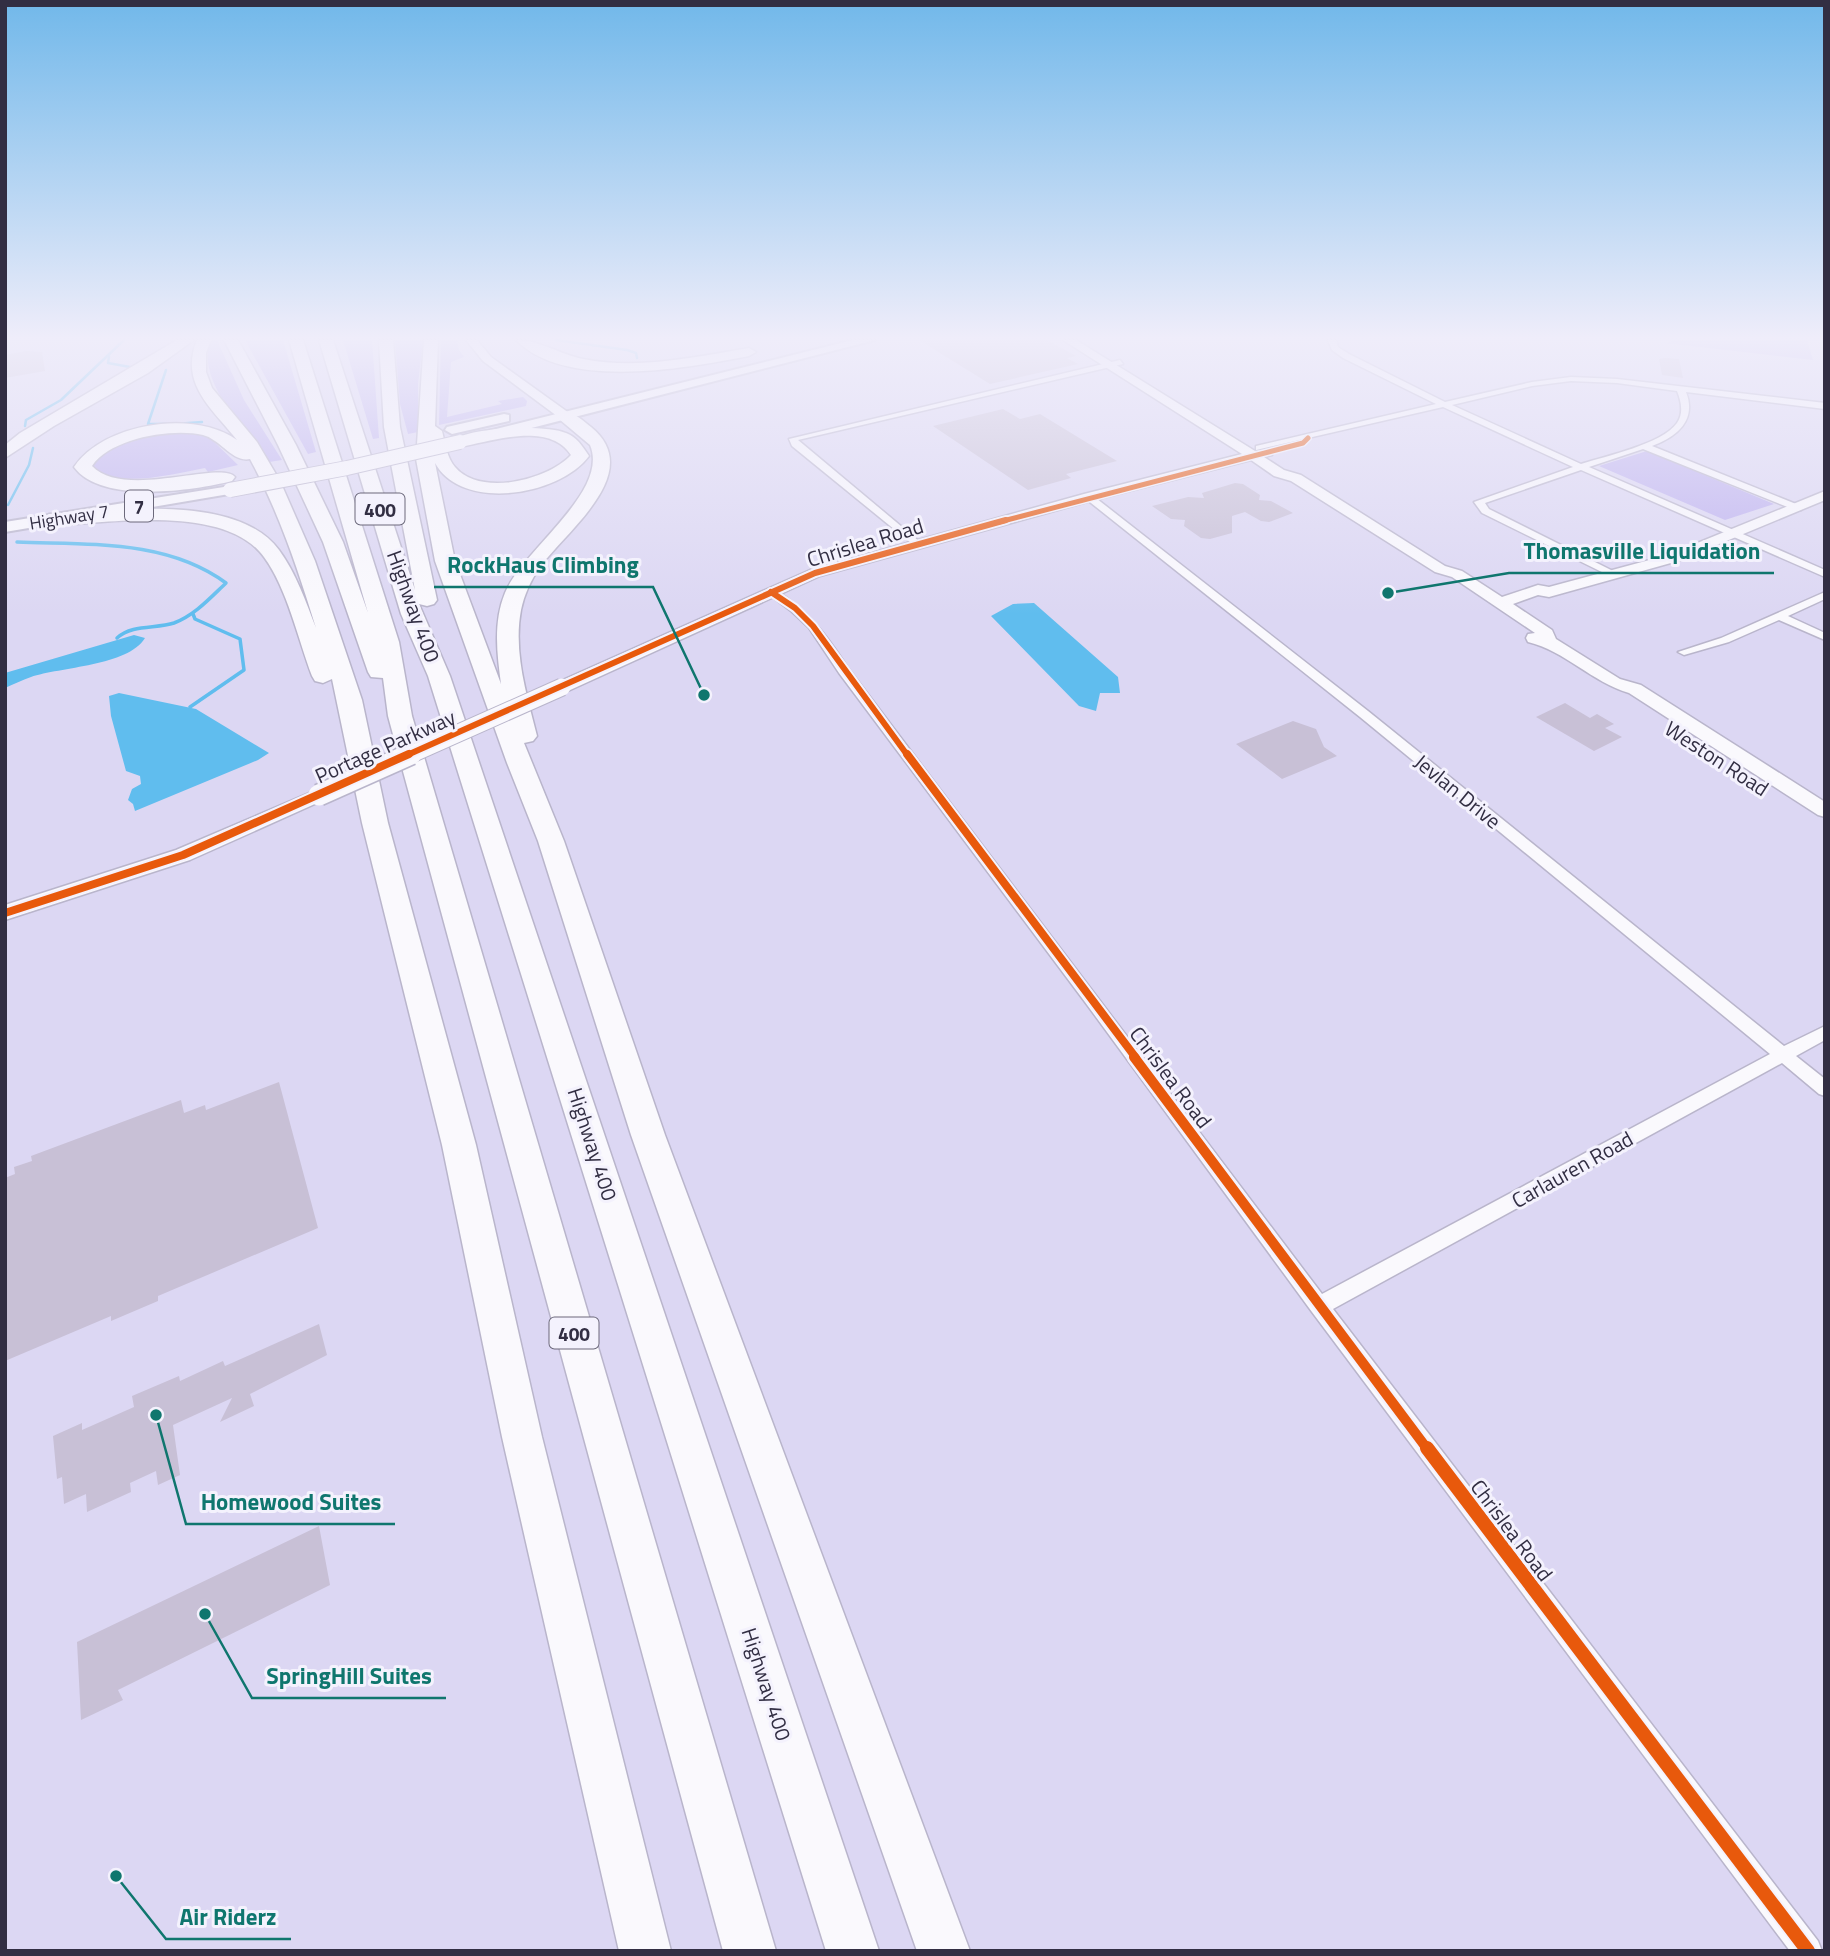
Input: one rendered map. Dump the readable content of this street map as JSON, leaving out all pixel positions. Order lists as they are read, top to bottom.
{
  "streets": {
    "highway": ["400", "Highway 400"],
    "main road": ["7", "Highway 7"],
    "street": [
      "Chrislea Road",
      "Portage Parkway",
      "Weston Road",
      "Jevlan Drive",
      "Carlauren Road"
    ]
  },
  "crossings": [
    ["Chrislea Road", "Portage Parkway"],
    ["Chrislea Road", "Weston Road"],
    ["Chrislea Road", "Jevlan Drive"],
    ["Chrislea Road", "Carlauren Road"],
    ["Jevlan Drive", "Carlauren Road"]
  ],
  "places": [
    "Thomasville Liquidation",
    "RockHaus Climbing",
    "Homewood Suites",
    "SpringHill Suites",
    "Air Riderz"
  ]
}
